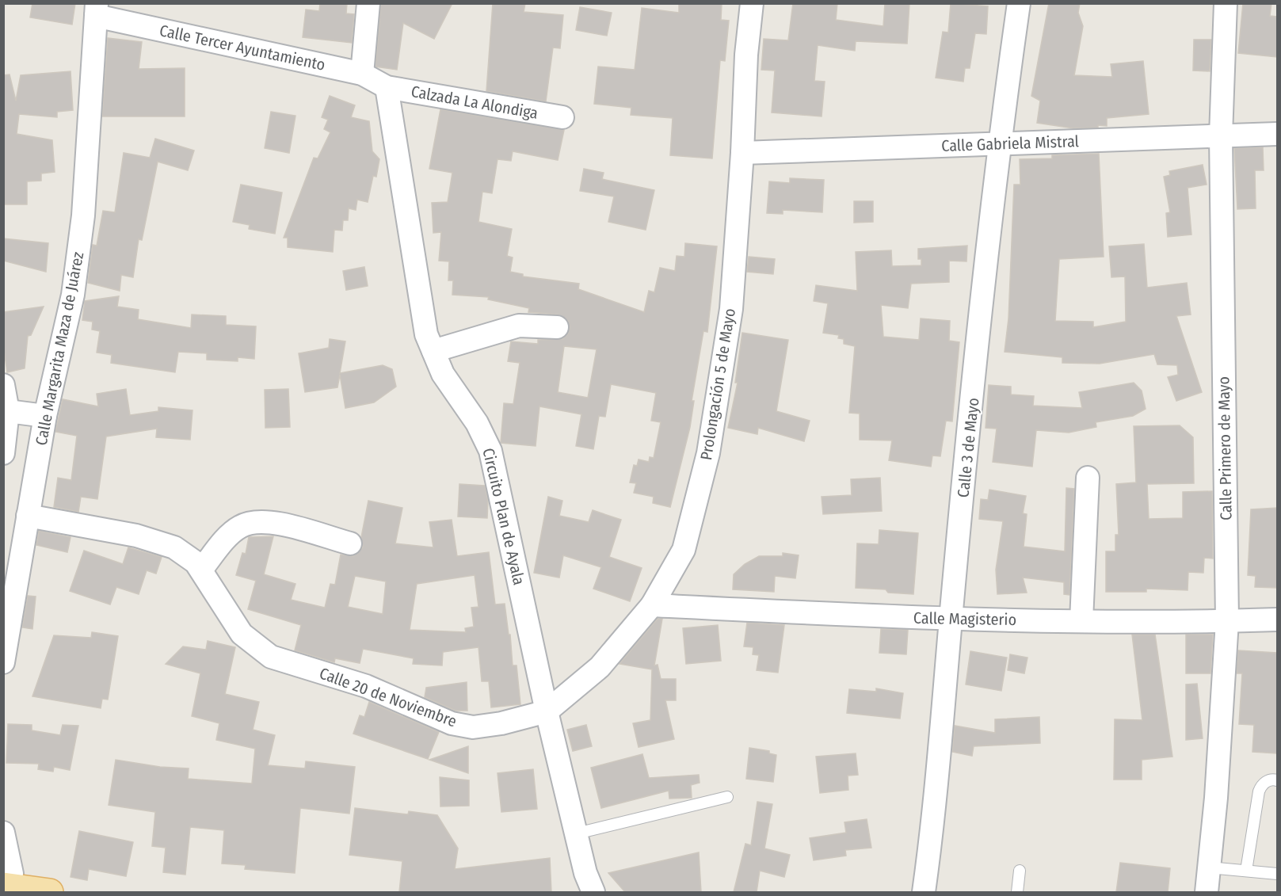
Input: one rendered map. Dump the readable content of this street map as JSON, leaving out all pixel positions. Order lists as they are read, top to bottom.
{
  "streets": {
    "street": [
      "Calle Tercer Ayuntamiento",
      "Calzada La Alondiga",
      "Calle Gabriela Mistral",
      "Calle Margarita Maza de Juárez",
      "Prolongación 5 de Mayo",
      "Calle 3 de Mayo",
      "Calle Primero de Mayo",
      "Circuito Plan de Ayala",
      "Calle Magisterio",
      "Calle 20 de Noviembre"
    ]
  },
  "crossings": [
    ["Calle Tercer Ayuntamiento", "Calzada La Alondiga"],
    ["Calle Tercer Ayuntamiento", "Calle Margarita Maza de Juárez"],
    ["Calle Tercer Ayuntamiento", "Circuito Plan de Ayala"],
    ["Calzada La Alondiga", "Circuito Plan de Ayala"],
    ["Calle Gabriela Mistral", "Prolongación 5 de Mayo"],
    ["Calle Gabriela Mistral", "Calle 3 de Mayo"],
    ["Calle Gabriela Mistral", "Calle Primero de Mayo"],
    ["Calle Margarita Maza de Juárez", "Calle 20 de Noviembre"],
    ["Prolongación 5 de Mayo", "Circuito Plan de Ayala"],
    ["Prolongación 5 de Mayo", "Calle Magisterio"],
    ["Prolongación 5 de Mayo", "Calle 20 de Noviembre"],
    ["Calle 3 de Mayo", "Calle Magisterio"],
    ["Calle Primero de Mayo", "Calle Magisterio"],
    ["Circuito Plan de Ayala", "Calle 20 de Noviembre"]
  ]
}
